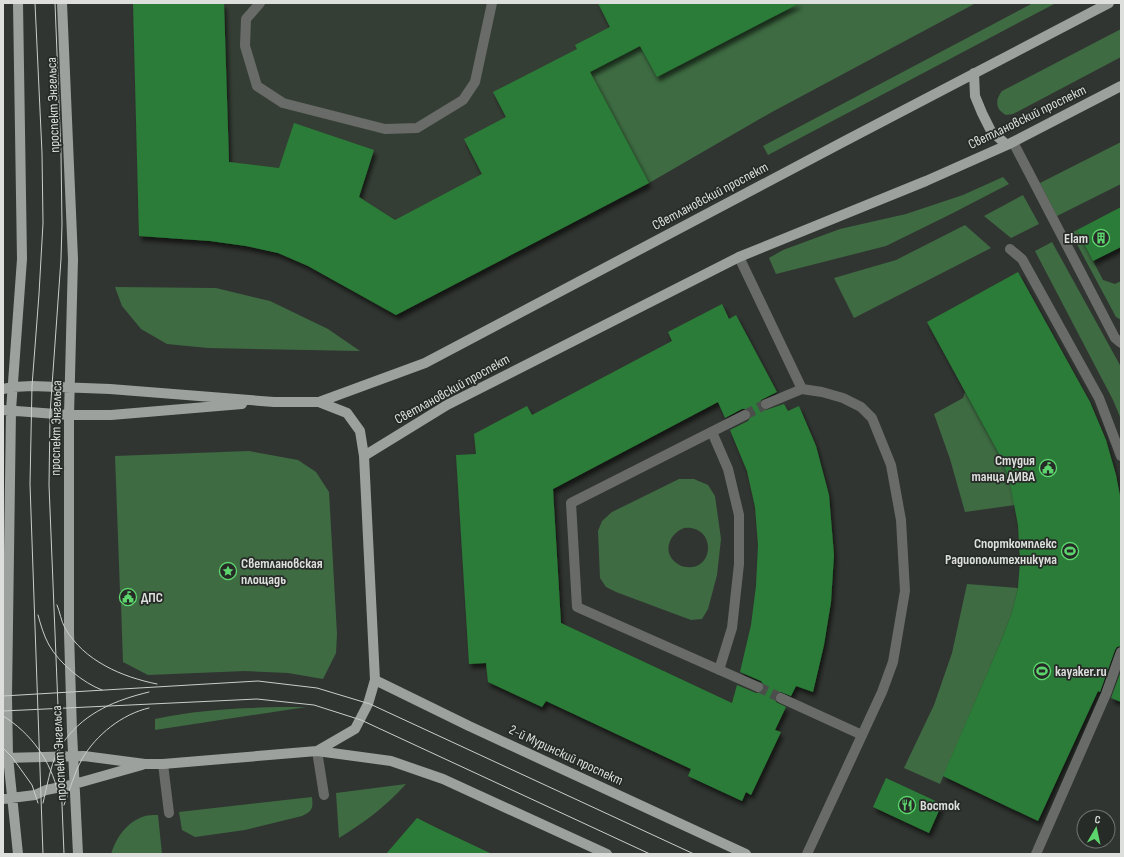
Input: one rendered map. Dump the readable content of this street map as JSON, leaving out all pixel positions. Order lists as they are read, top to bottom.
{
  "streets": {
    "main road": ["проспект Энгельса", "Светлановский проспект", "2-й Муринский проспект"]
  },
  "places": {
    "building": ["Elam"],
    "public building": ["Студия танца ДИВА", "ДПС"],
    "sports": ["Спорткомплекс Радиополитехникума", "kayaker.ru"],
    "place": ["Светлановская площадь"],
    "restaurant": ["Восток"]
  },
  "north": "top"
}
